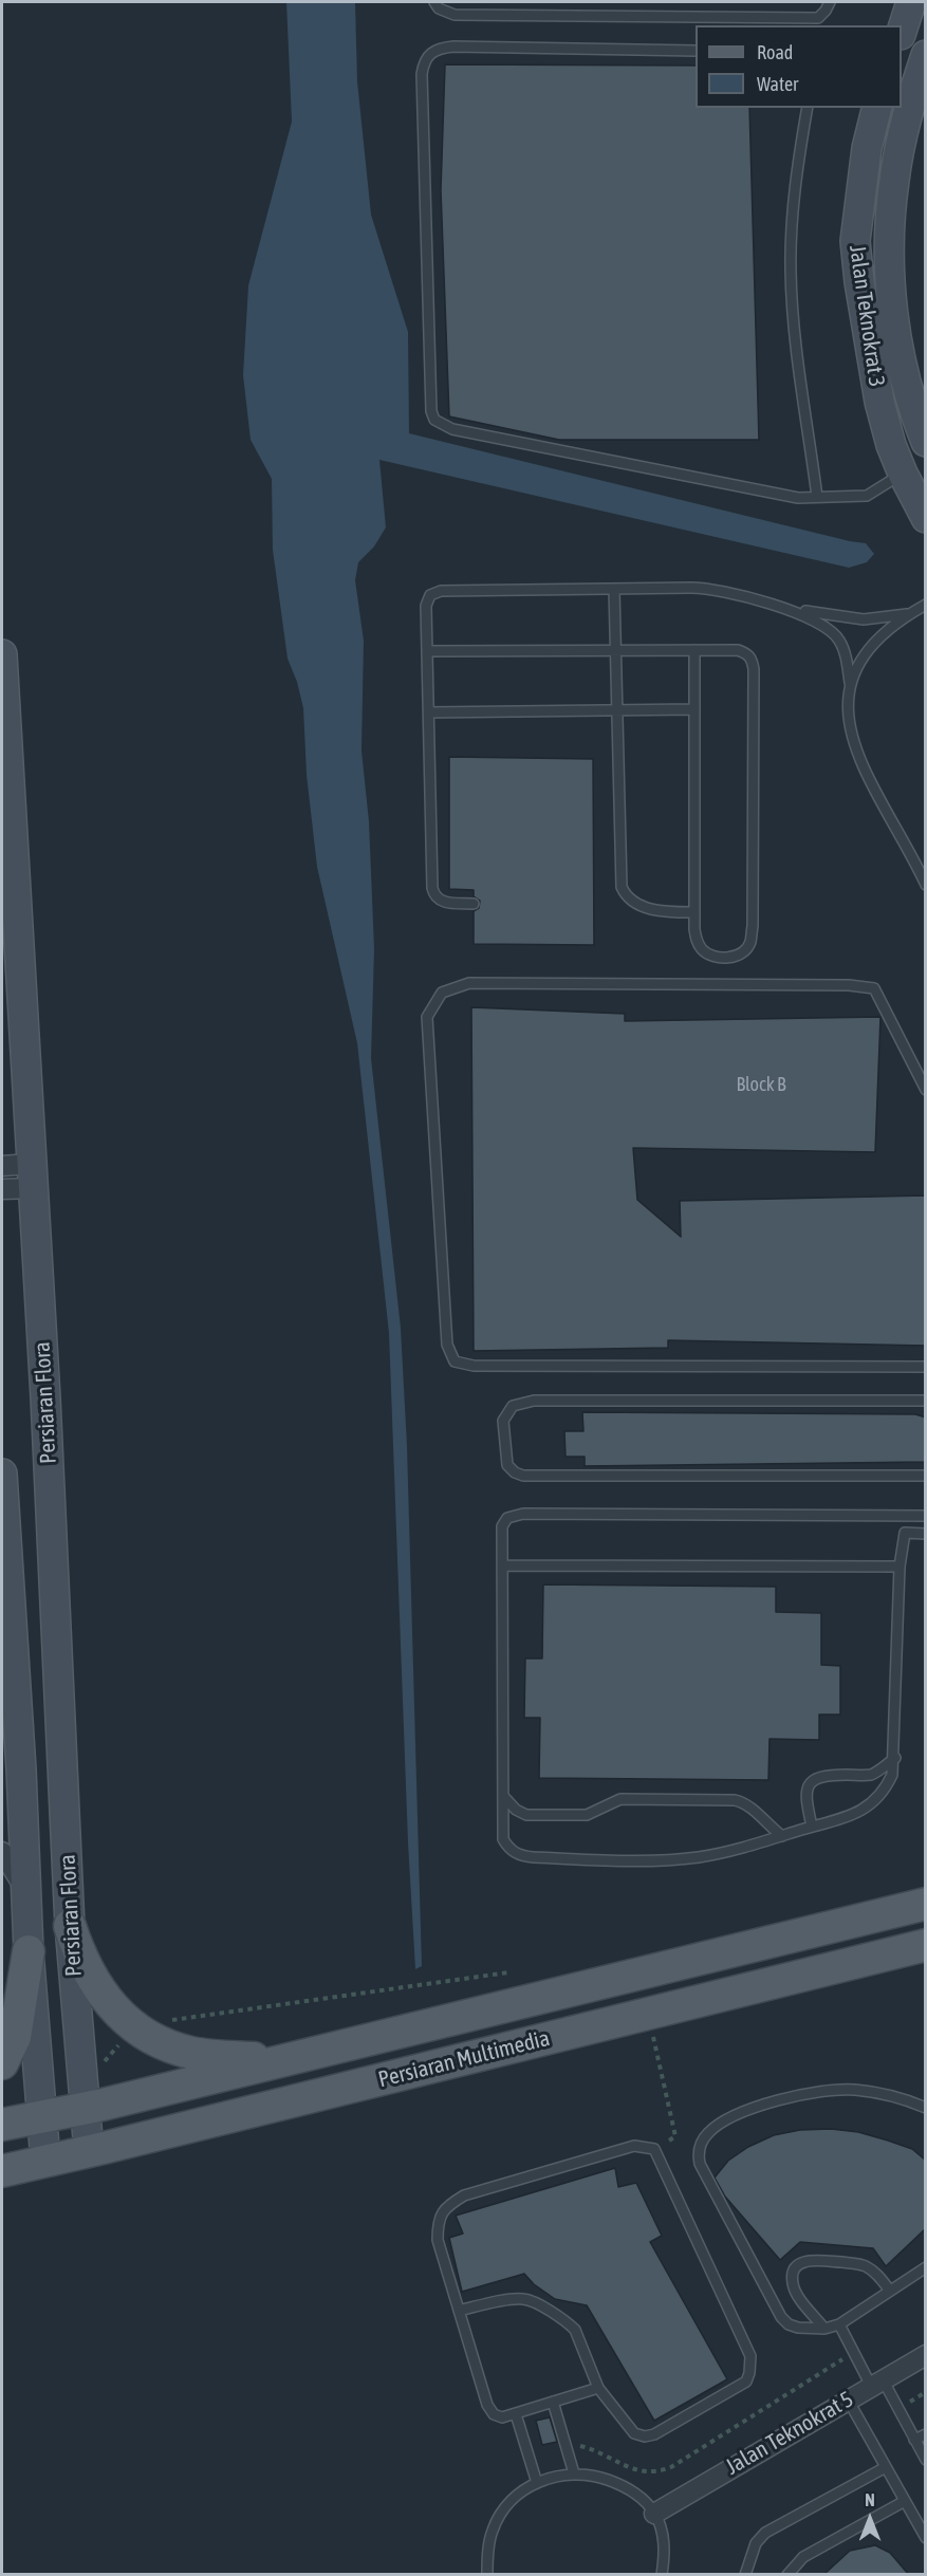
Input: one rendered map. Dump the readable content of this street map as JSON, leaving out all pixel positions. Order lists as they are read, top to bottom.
{
  "streets": {
    "main road": ["Jalan Teknokrat 3", "Persiaran Flora", "Persiaran Multimedia"],
    "street": ["Jalan Teknokrat 5"]
  },
  "crossings": [
    ["Persiaran Flora", "Persiaran Multimedia"]
  ],
  "house_numbers": ["Block B"],
  "legend": ["Road", "Water"],
  "north": "top"
}
